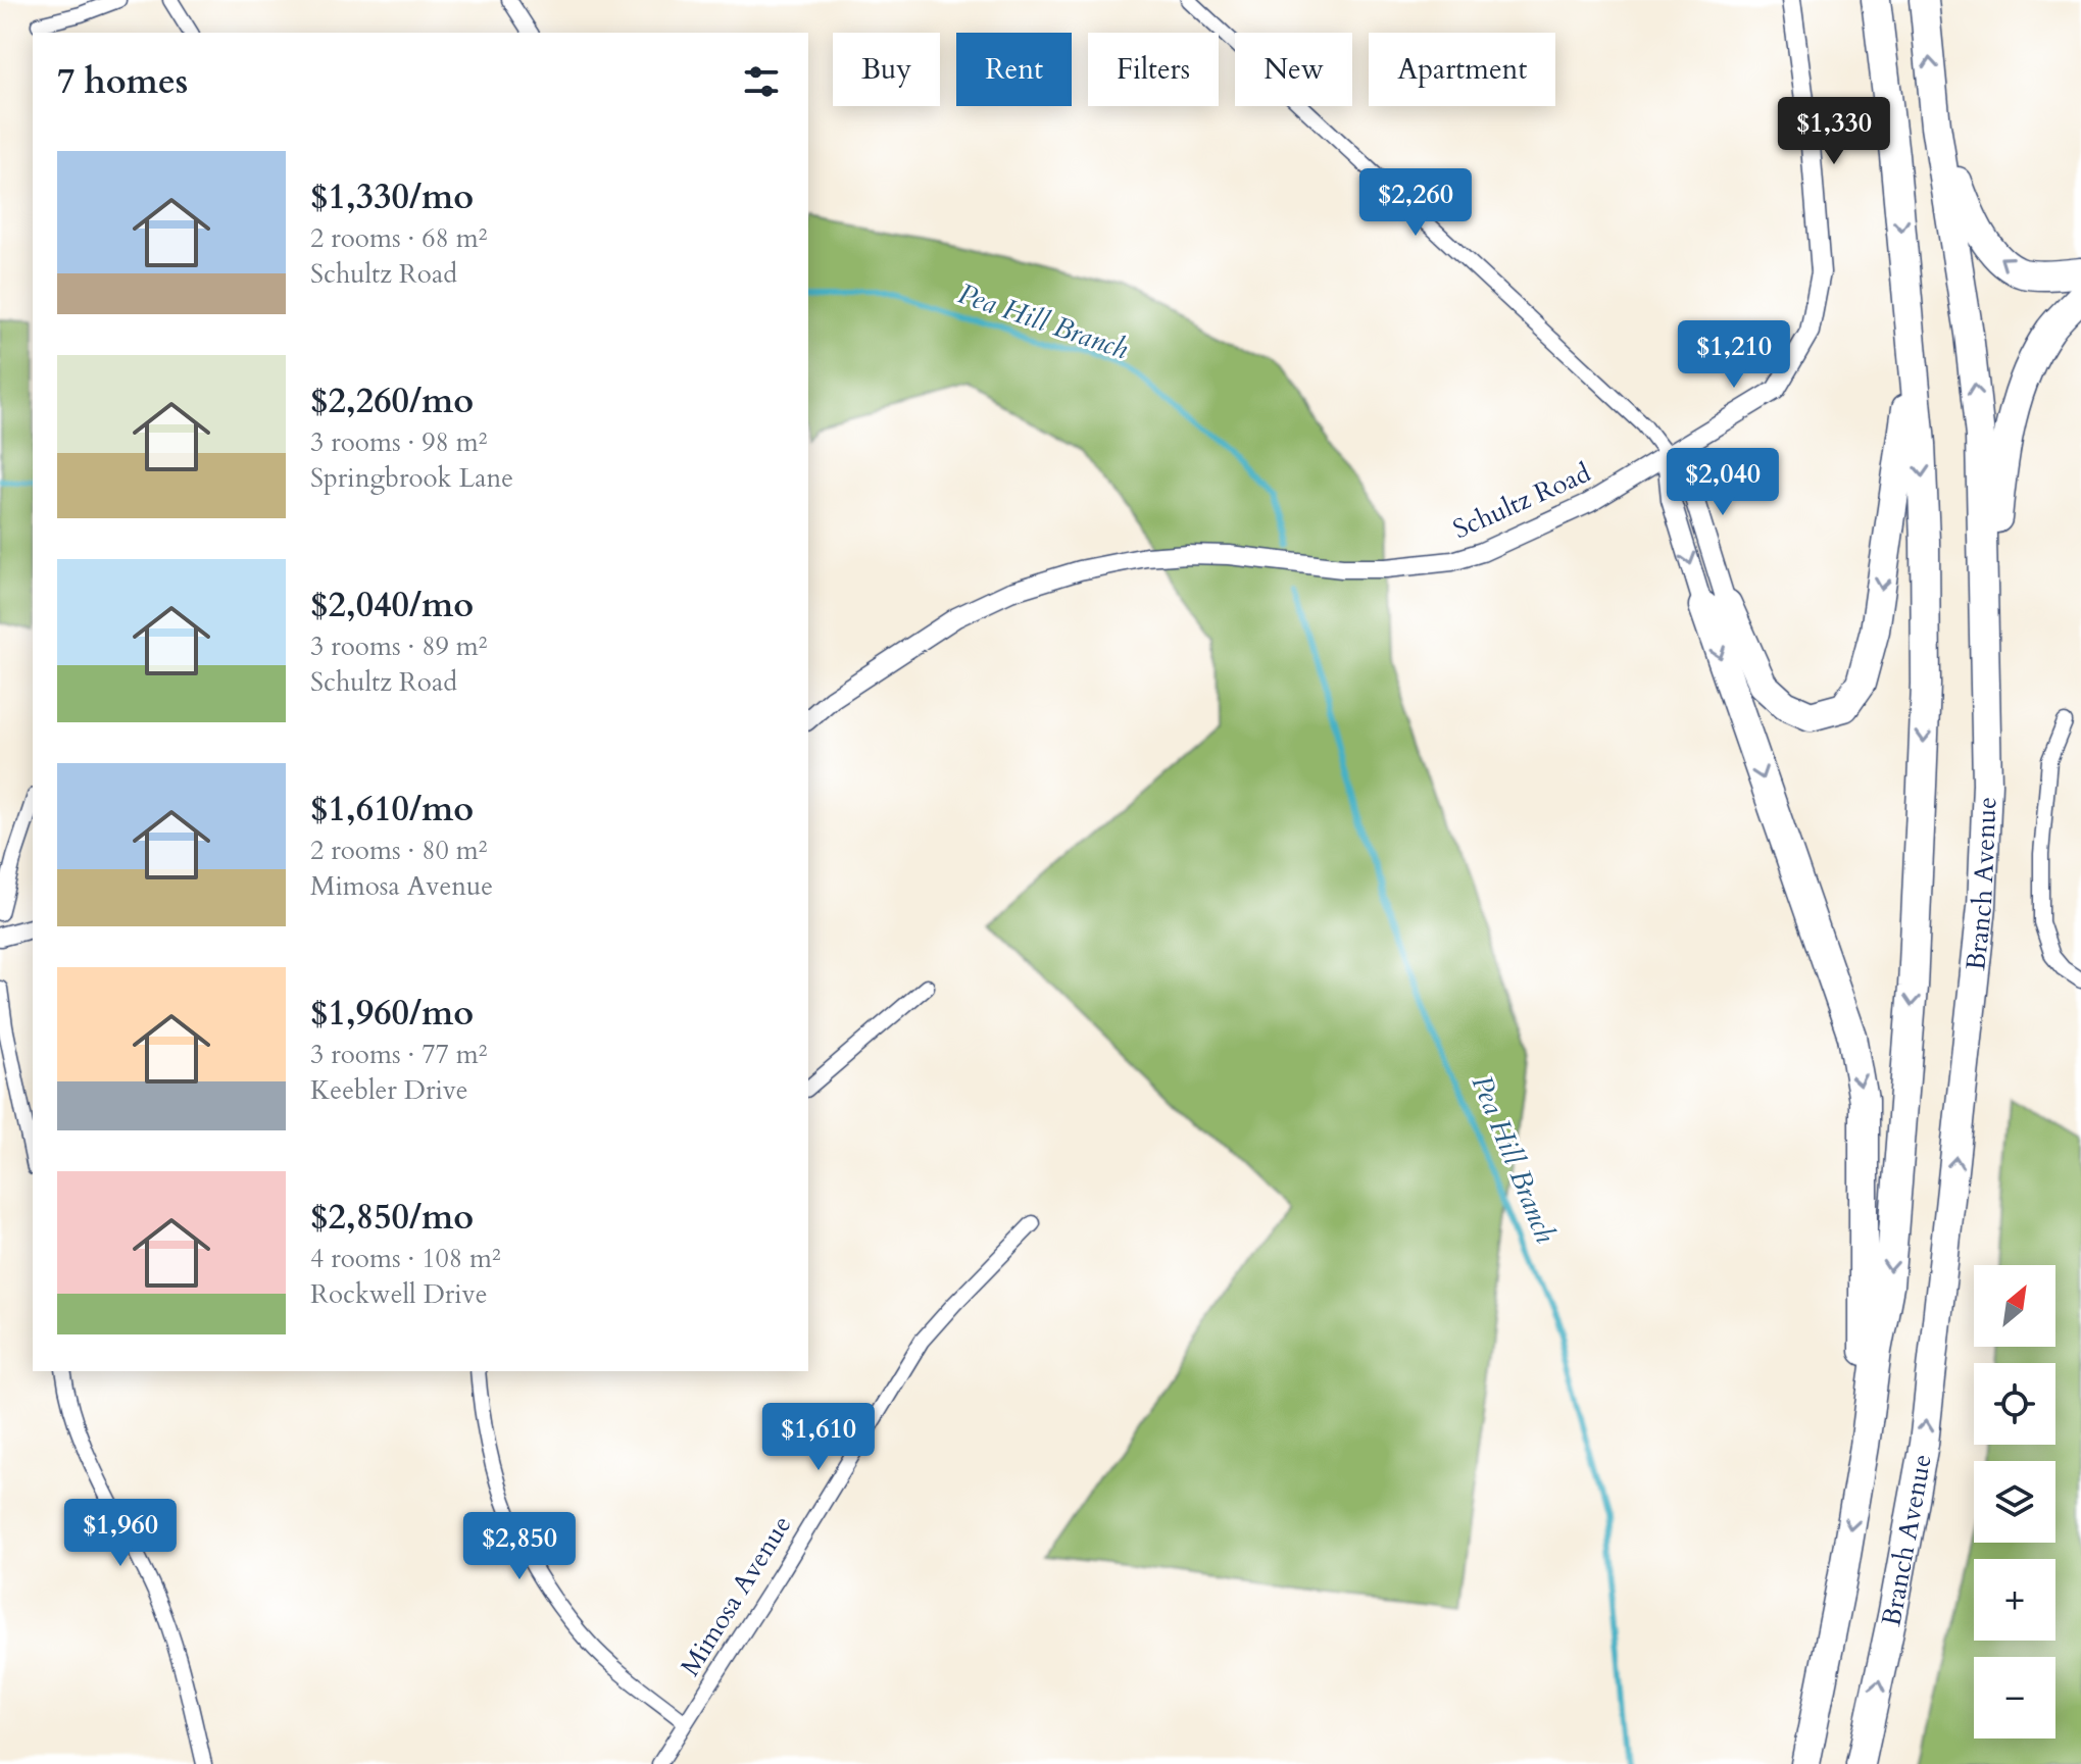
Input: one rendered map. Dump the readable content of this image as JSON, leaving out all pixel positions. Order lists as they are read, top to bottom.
{
  "streets": {
    "highway": ["Branch Avenue"],
    "street": ["Schultz Road", "Mimosa Avenue"]
  },
  "water": ["Pea Hill Branch"],
  "north": "top right",
  "page": {
    "chip": [
      "Buy",
      "Rent",
      "Filters",
      "New",
      "Apartment"
    ],
    "heading": "7 homes",
    "price": [
      "$1,330",
      "$2,260",
      "$1,210",
      "$2,040",
      "$1,610",
      "$1,960",
      "$2,850"
    ],
    "list": [
      {
        "name": "$1,330/mo",
        "note": "2 rooms · 68 m² · Schultz Road"
      },
      {
        "name": "$2,260/mo",
        "note": "3 rooms · 98 m² · Springbrook Lane"
      },
      {
        "name": "$2,040/mo",
        "note": "3 rooms · 89 m² · Schultz Road"
      },
      {
        "name": "$1,610/mo",
        "note": "2 rooms · 80 m² · Mimosa Avenue"
      },
      {
        "name": "$1,960/mo",
        "note": "3 rooms · 77 m² · Keebler Drive"
      },
      {
        "name": "$2,850/mo",
        "note": "4 rooms · 108 m² · Rockwell Drive"
      }
    ],
    "map_buttons": ["+", "−"]
  }
}
